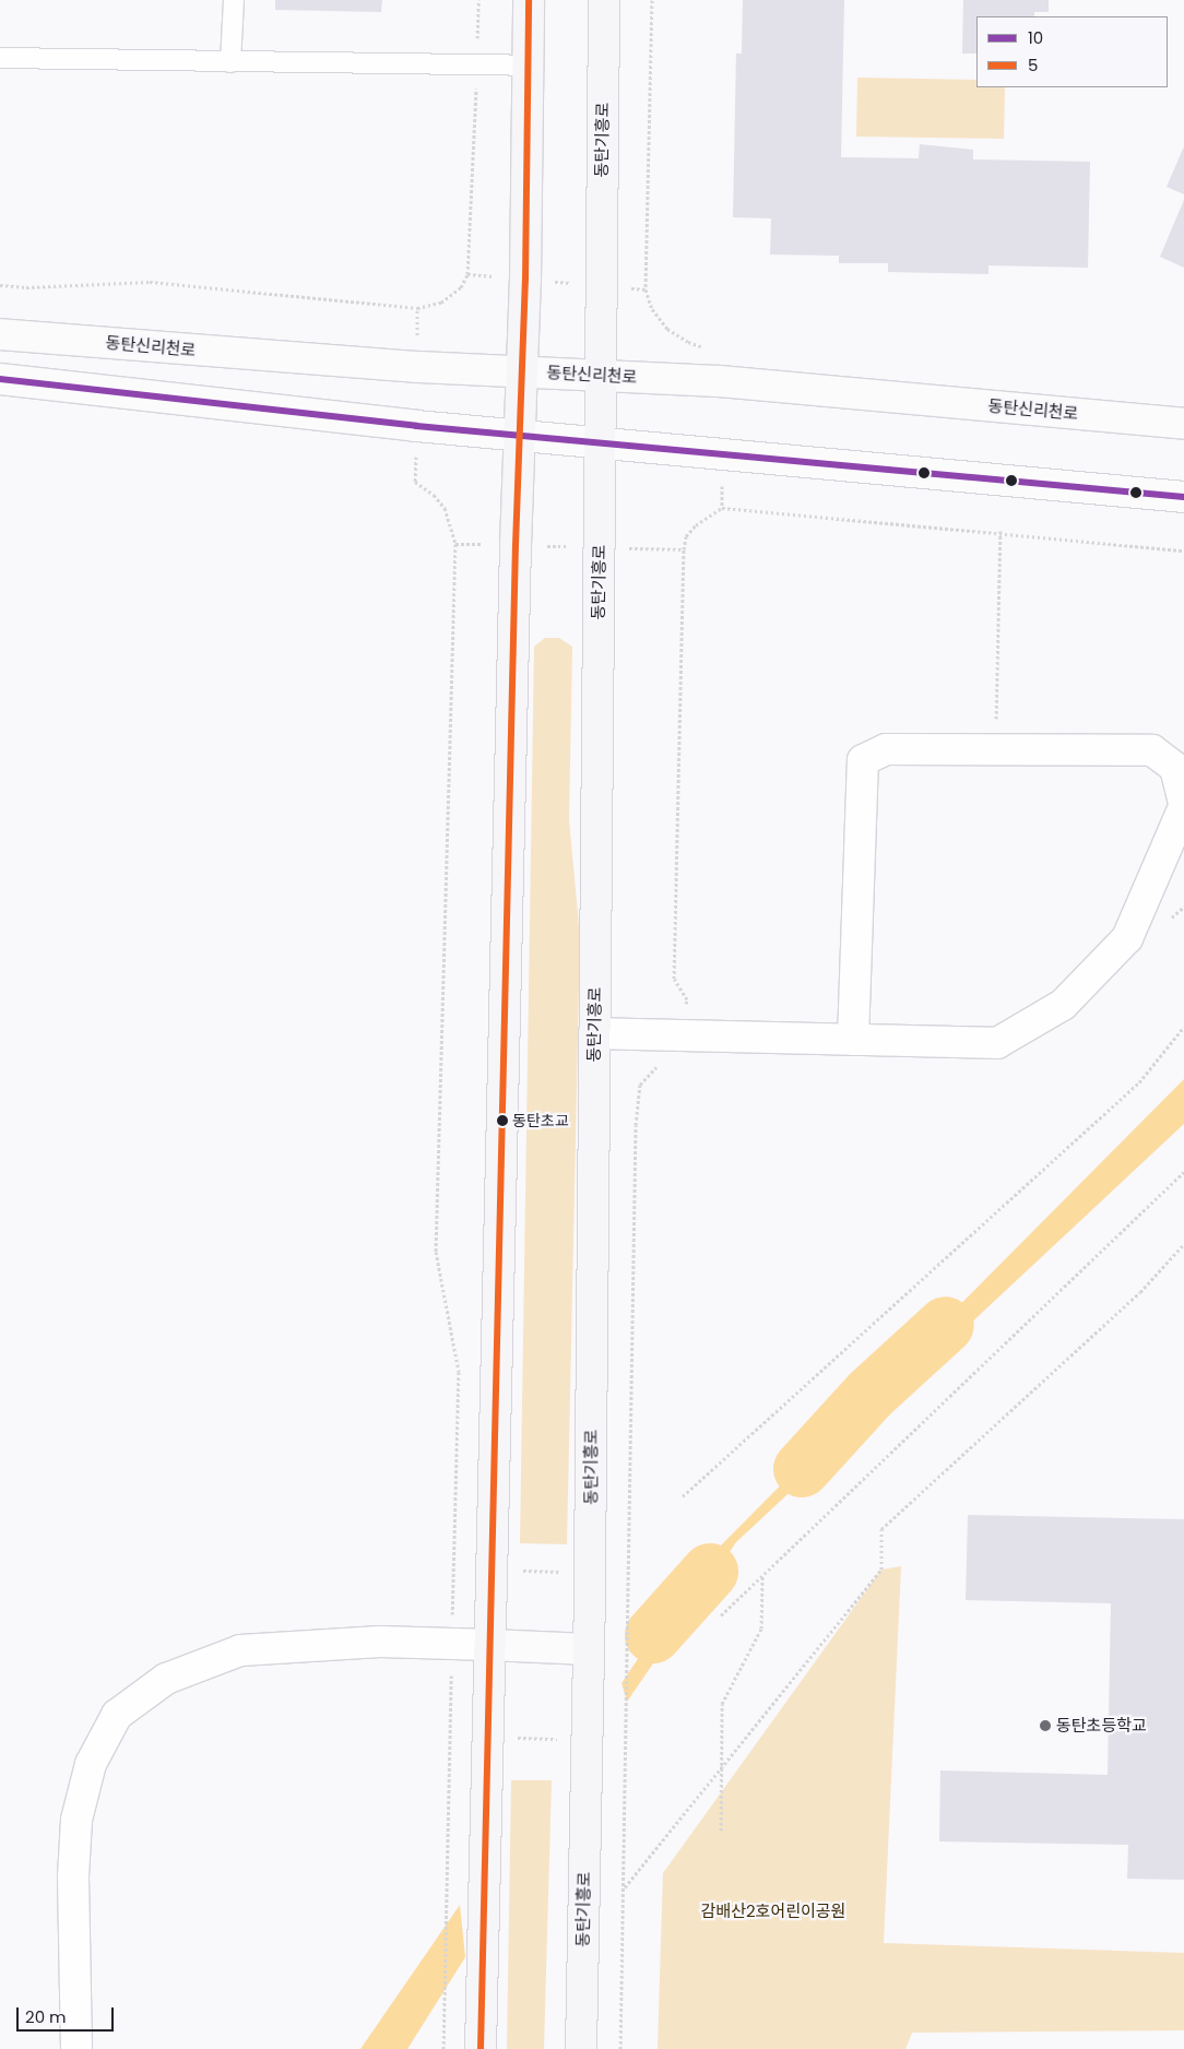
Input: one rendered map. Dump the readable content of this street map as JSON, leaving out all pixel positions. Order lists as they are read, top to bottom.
{
  "streets": {
    "main road": ["동탄기흥로"],
    "street": ["동탄신리천로"]
  },
  "crossings": [
    ["동탄기흥로", "동탄신리천로"]
  ],
  "parks": ["감배산2호어린이공원"],
  "places": ["동탄초교", "동탄초등학교"],
  "lines": ["transit line 5", "transit line 10"],
  "legend": ["10", "5"],
  "scale_bar": "20 m"
}
